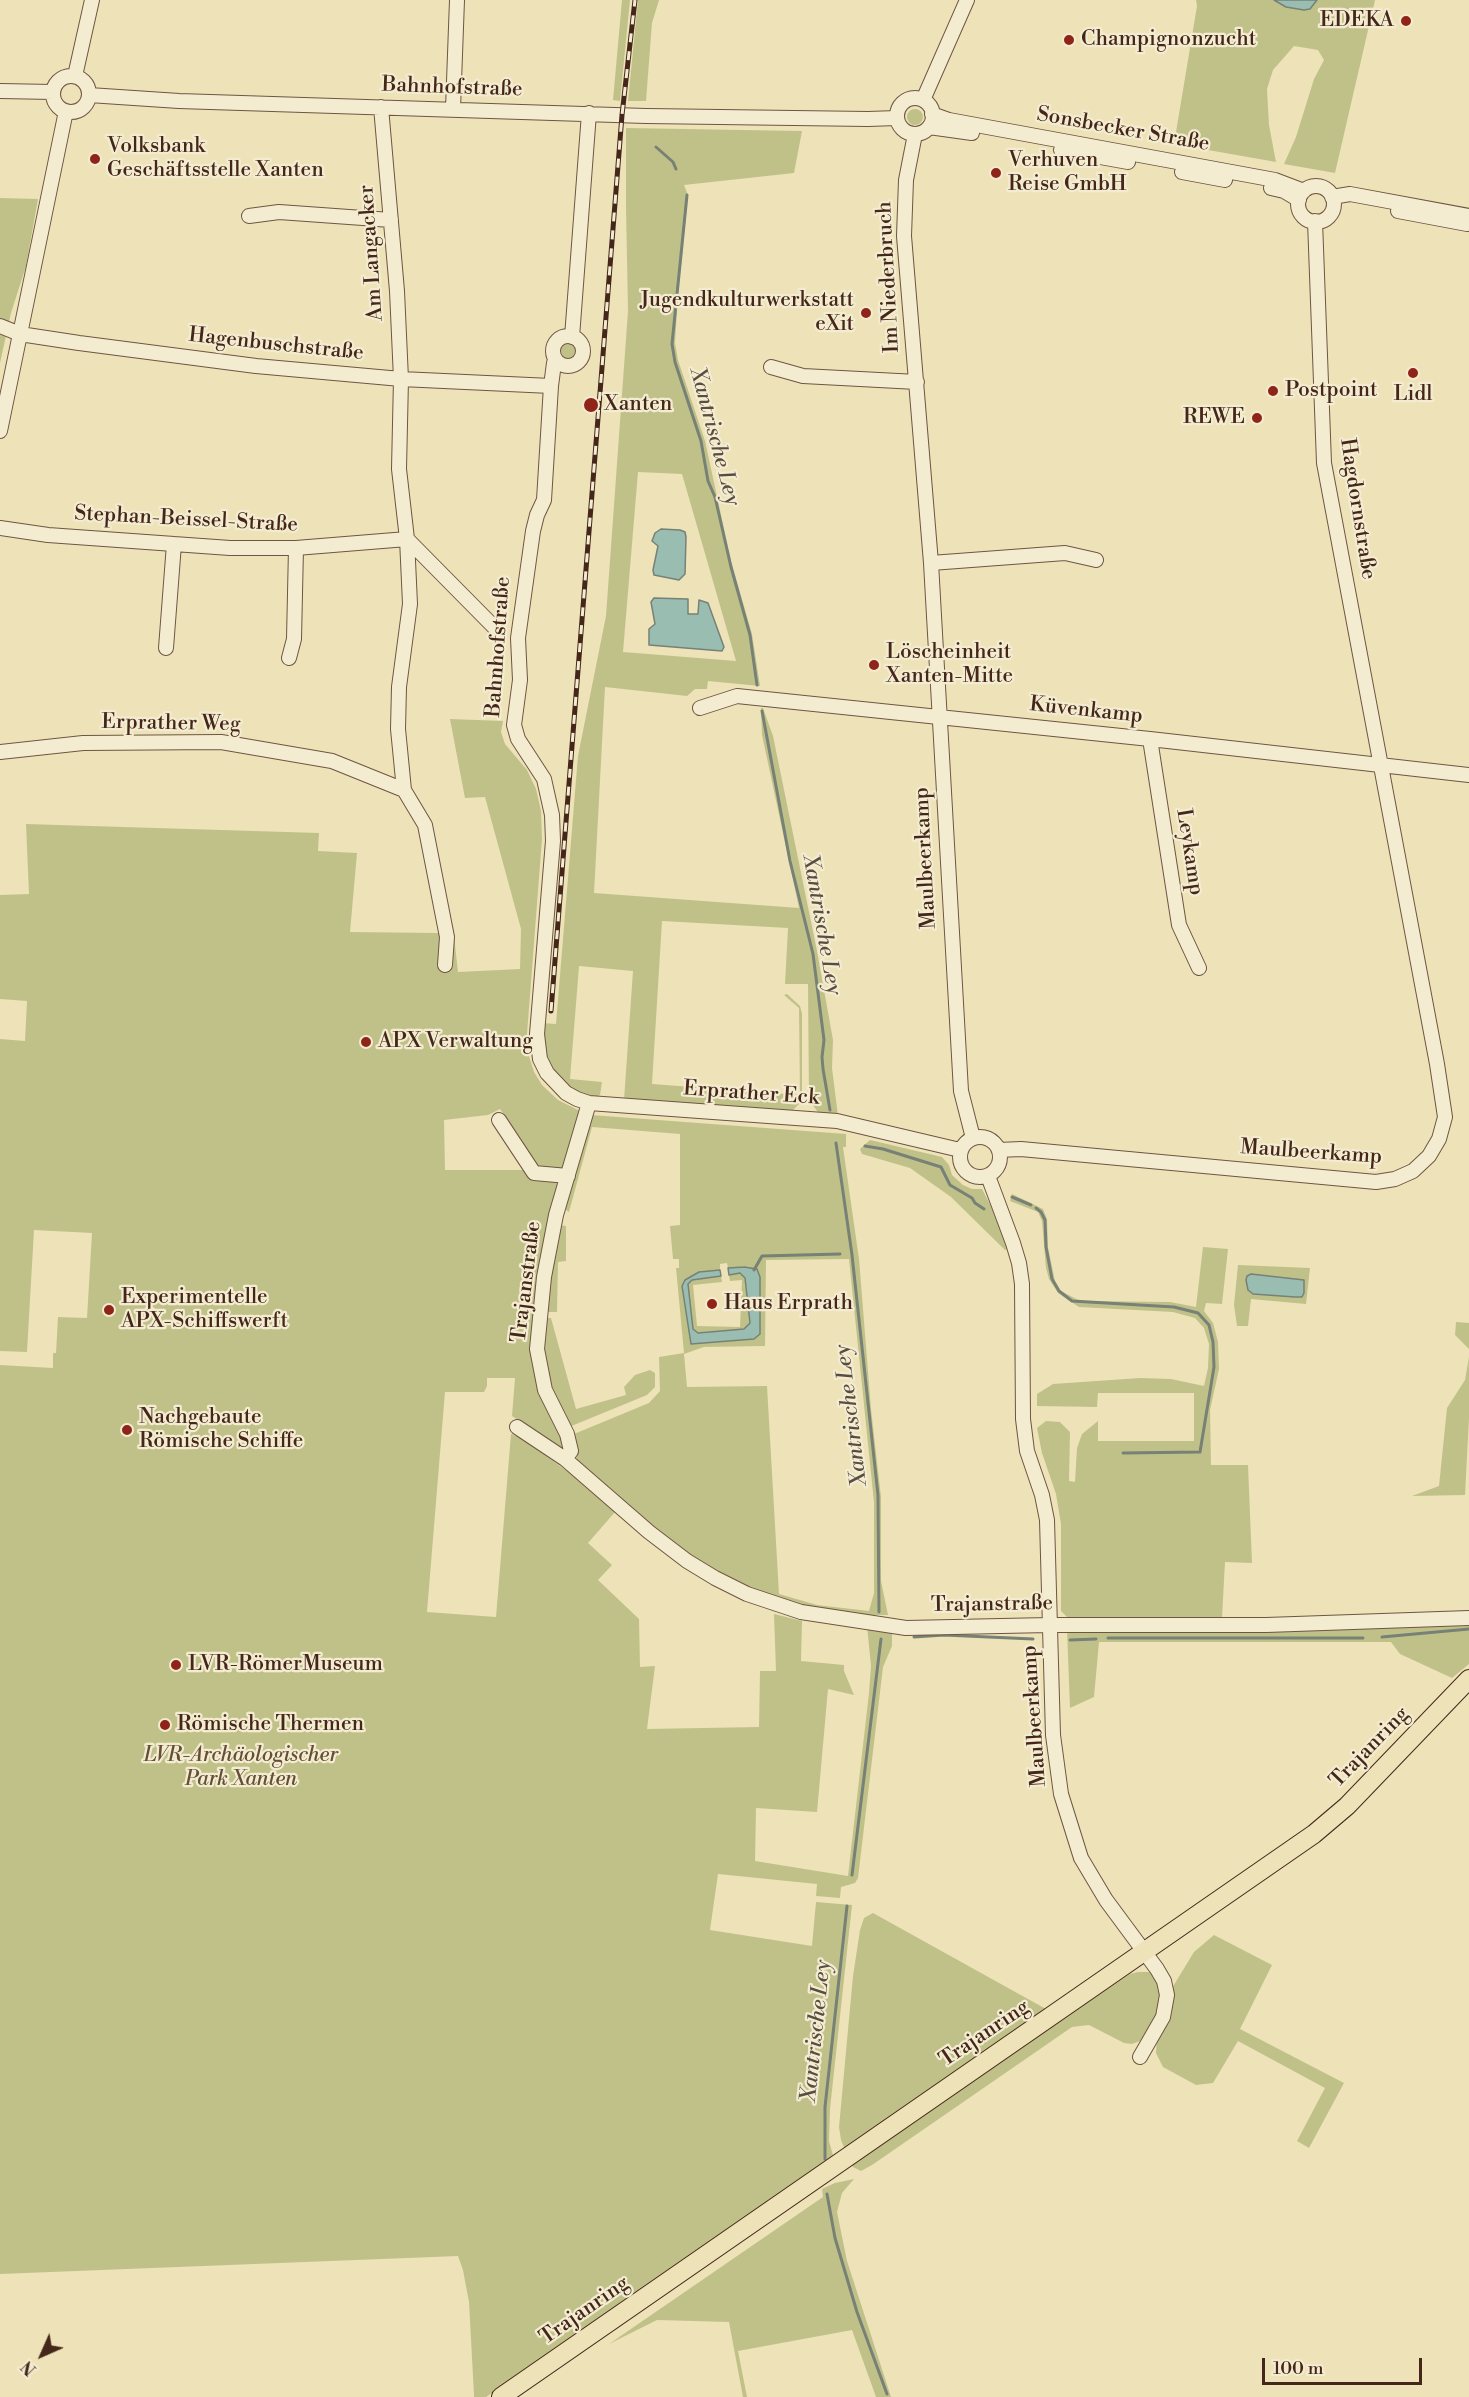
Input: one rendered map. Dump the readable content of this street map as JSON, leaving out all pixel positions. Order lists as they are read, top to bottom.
{
  "streets": {
    "main road": ["Trajanring"],
    "street": [
      "Bahnhofstraße",
      "Sonsbecker Straße",
      "Am Langacker",
      "Im Niederbruch",
      "Hagenbuschstraße",
      "Hagdornstraße",
      "Stephan-Beissel-Straße",
      "Küvenkamp",
      "Erprather Weg",
      "Leykamp",
      "Maulbeerkamp",
      "Erprather Eck",
      "Trajanstraße"
    ]
  },
  "crossings": [
    ["Bahnhofstraße", "Am Langacker"],
    ["Bahnhofstraße", "Hagenbuschstraße"],
    ["Bahnhofstraße", "Erprather Eck"],
    ["Sonsbecker Straße", "Im Niederbruch"],
    ["Sonsbecker Straße", "Hagdornstraße"],
    ["Am Langacker", "Hagenbuschstraße"],
    ["Am Langacker", "Stephan-Beissel-Straße"],
    ["Am Langacker", "Erprather Weg"],
    ["Im Niederbruch", "Küvenkamp"],
    ["Im Niederbruch", "Maulbeerkamp"],
    ["Hagdornstraße", "Küvenkamp"],
    ["Hagdornstraße", "Maulbeerkamp"],
    ["Küvenkamp", "Leykamp"],
    ["Küvenkamp", "Maulbeerkamp"],
    ["Maulbeerkamp", "Erprather Eck"],
    ["Maulbeerkamp", "Trajanstraße"],
    ["Maulbeerkamp", "Trajanring"],
    ["Erprather Eck", "Trajanstraße"]
  ],
  "water": ["Xantrische Ley"],
  "parks": ["LVR-Archäologischer Park Xanten"],
  "places": [
    "EDEKA",
    "Champignonzucht",
    "Volksbank Geschäftsstelle Xanten",
    "Verhuven Reise GmbH",
    "Jugendkulturwerkstatt eXit",
    "Lidl",
    "Postpoint",
    "Xanten",
    "REWE",
    "Löscheinheit Xanten-Mitte",
    "APX Verwaltung",
    "Haus Erprath",
    "Experimentelle APX-Schiffswerft",
    "Nachgebaute Römische Schiffe",
    "LVR-RömerMuseum",
    "Römische Thermen"
  ],
  "scale_bar": "100 m",
  "north": "bottom left"
}
